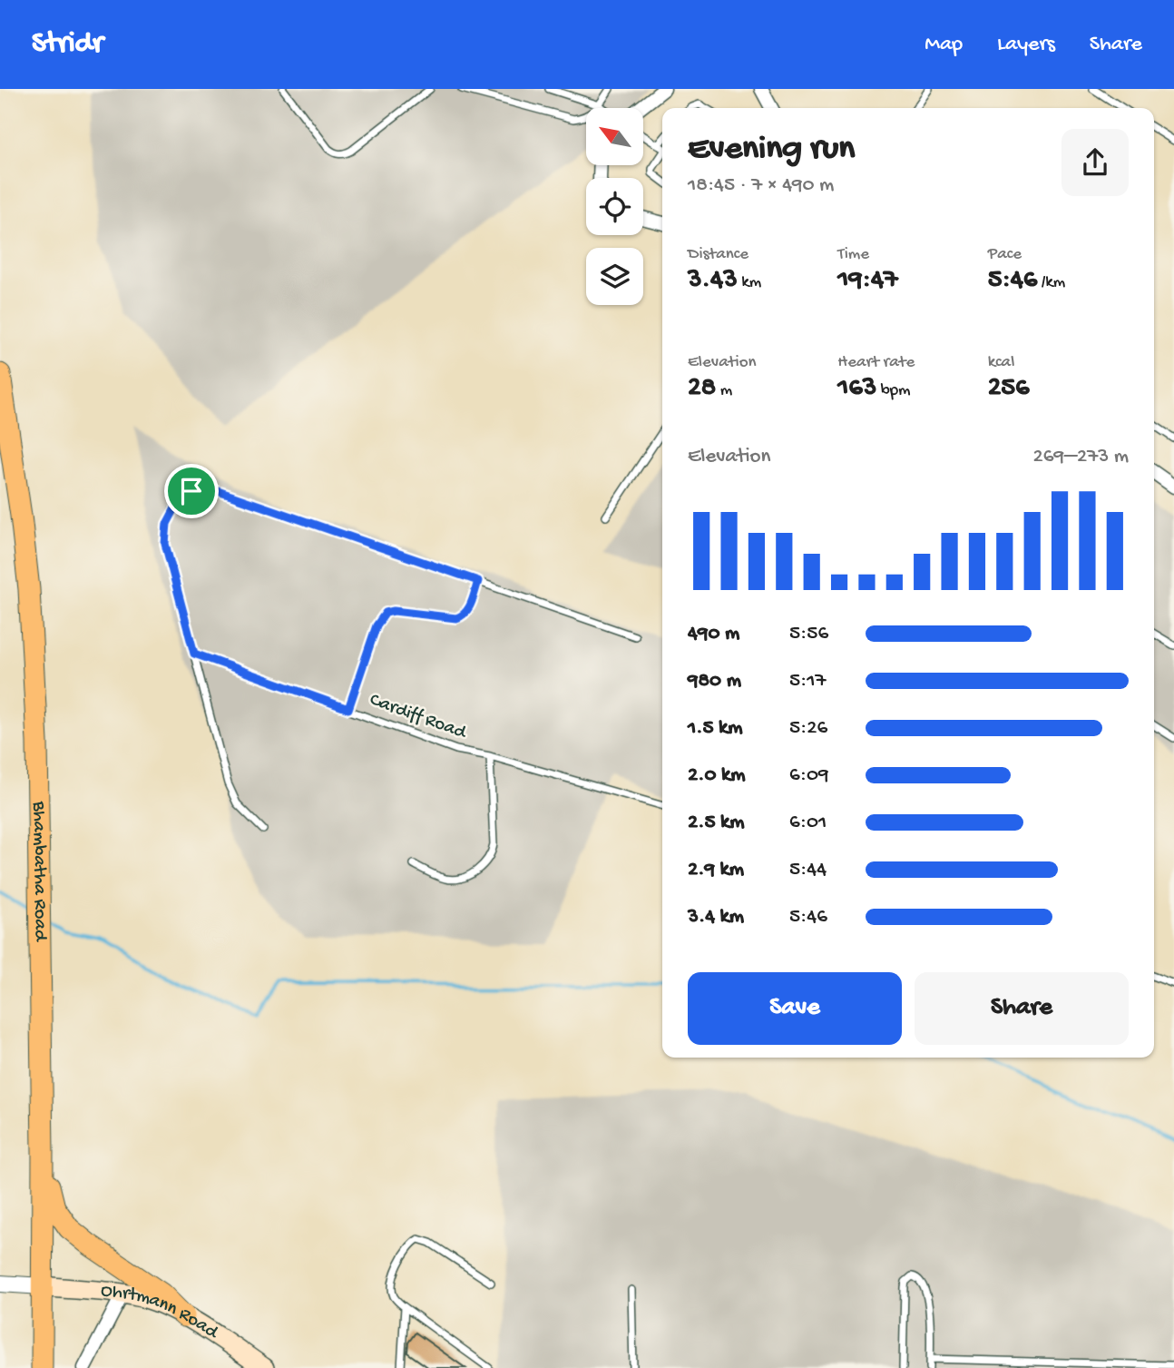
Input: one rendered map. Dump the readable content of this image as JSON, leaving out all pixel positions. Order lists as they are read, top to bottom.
{
  "streets": {
    "main road": ["Bhambatha Road", "Ohrtmann Road"],
    "lane": ["Cardiff Road"]
  },
  "crossings": [
    ["Bhambatha Road", "Ohrtmann Road"]
  ],
  "north": "top left",
  "page": {
    "header": "Stridr",
    "nav": ["Map", "Layers", "Share"],
    "heading": ["Evening run", "18:45 · 7 × 490 m"],
    "stats": [
      ["Distance", "3.43 km"],
      ["Time", "19:47"],
      ["Pace", "5:46 /km"],
      ["Elevation", "28 m"],
      ["Heart rate", "163 bpm"],
      ["kcal", "256"]
    ],
    "chart": ["Elevation", "269–273 m"],
    "list": [
      {
        "name": "490 m",
        "note": "5:56"
      },
      {
        "name": "980 m",
        "note": "5:17"
      },
      {
        "name": "1.5 km",
        "note": "5:26"
      },
      {
        "name": "2.0 km",
        "note": "6:09"
      },
      {
        "name": "2.5 km",
        "note": "6:01"
      },
      {
        "name": "2.9 km",
        "note": "5:44"
      },
      {
        "name": "3.4 km",
        "note": "5:46"
      }
    ],
    "buttons": ["Save", "Share"]
  }
}
